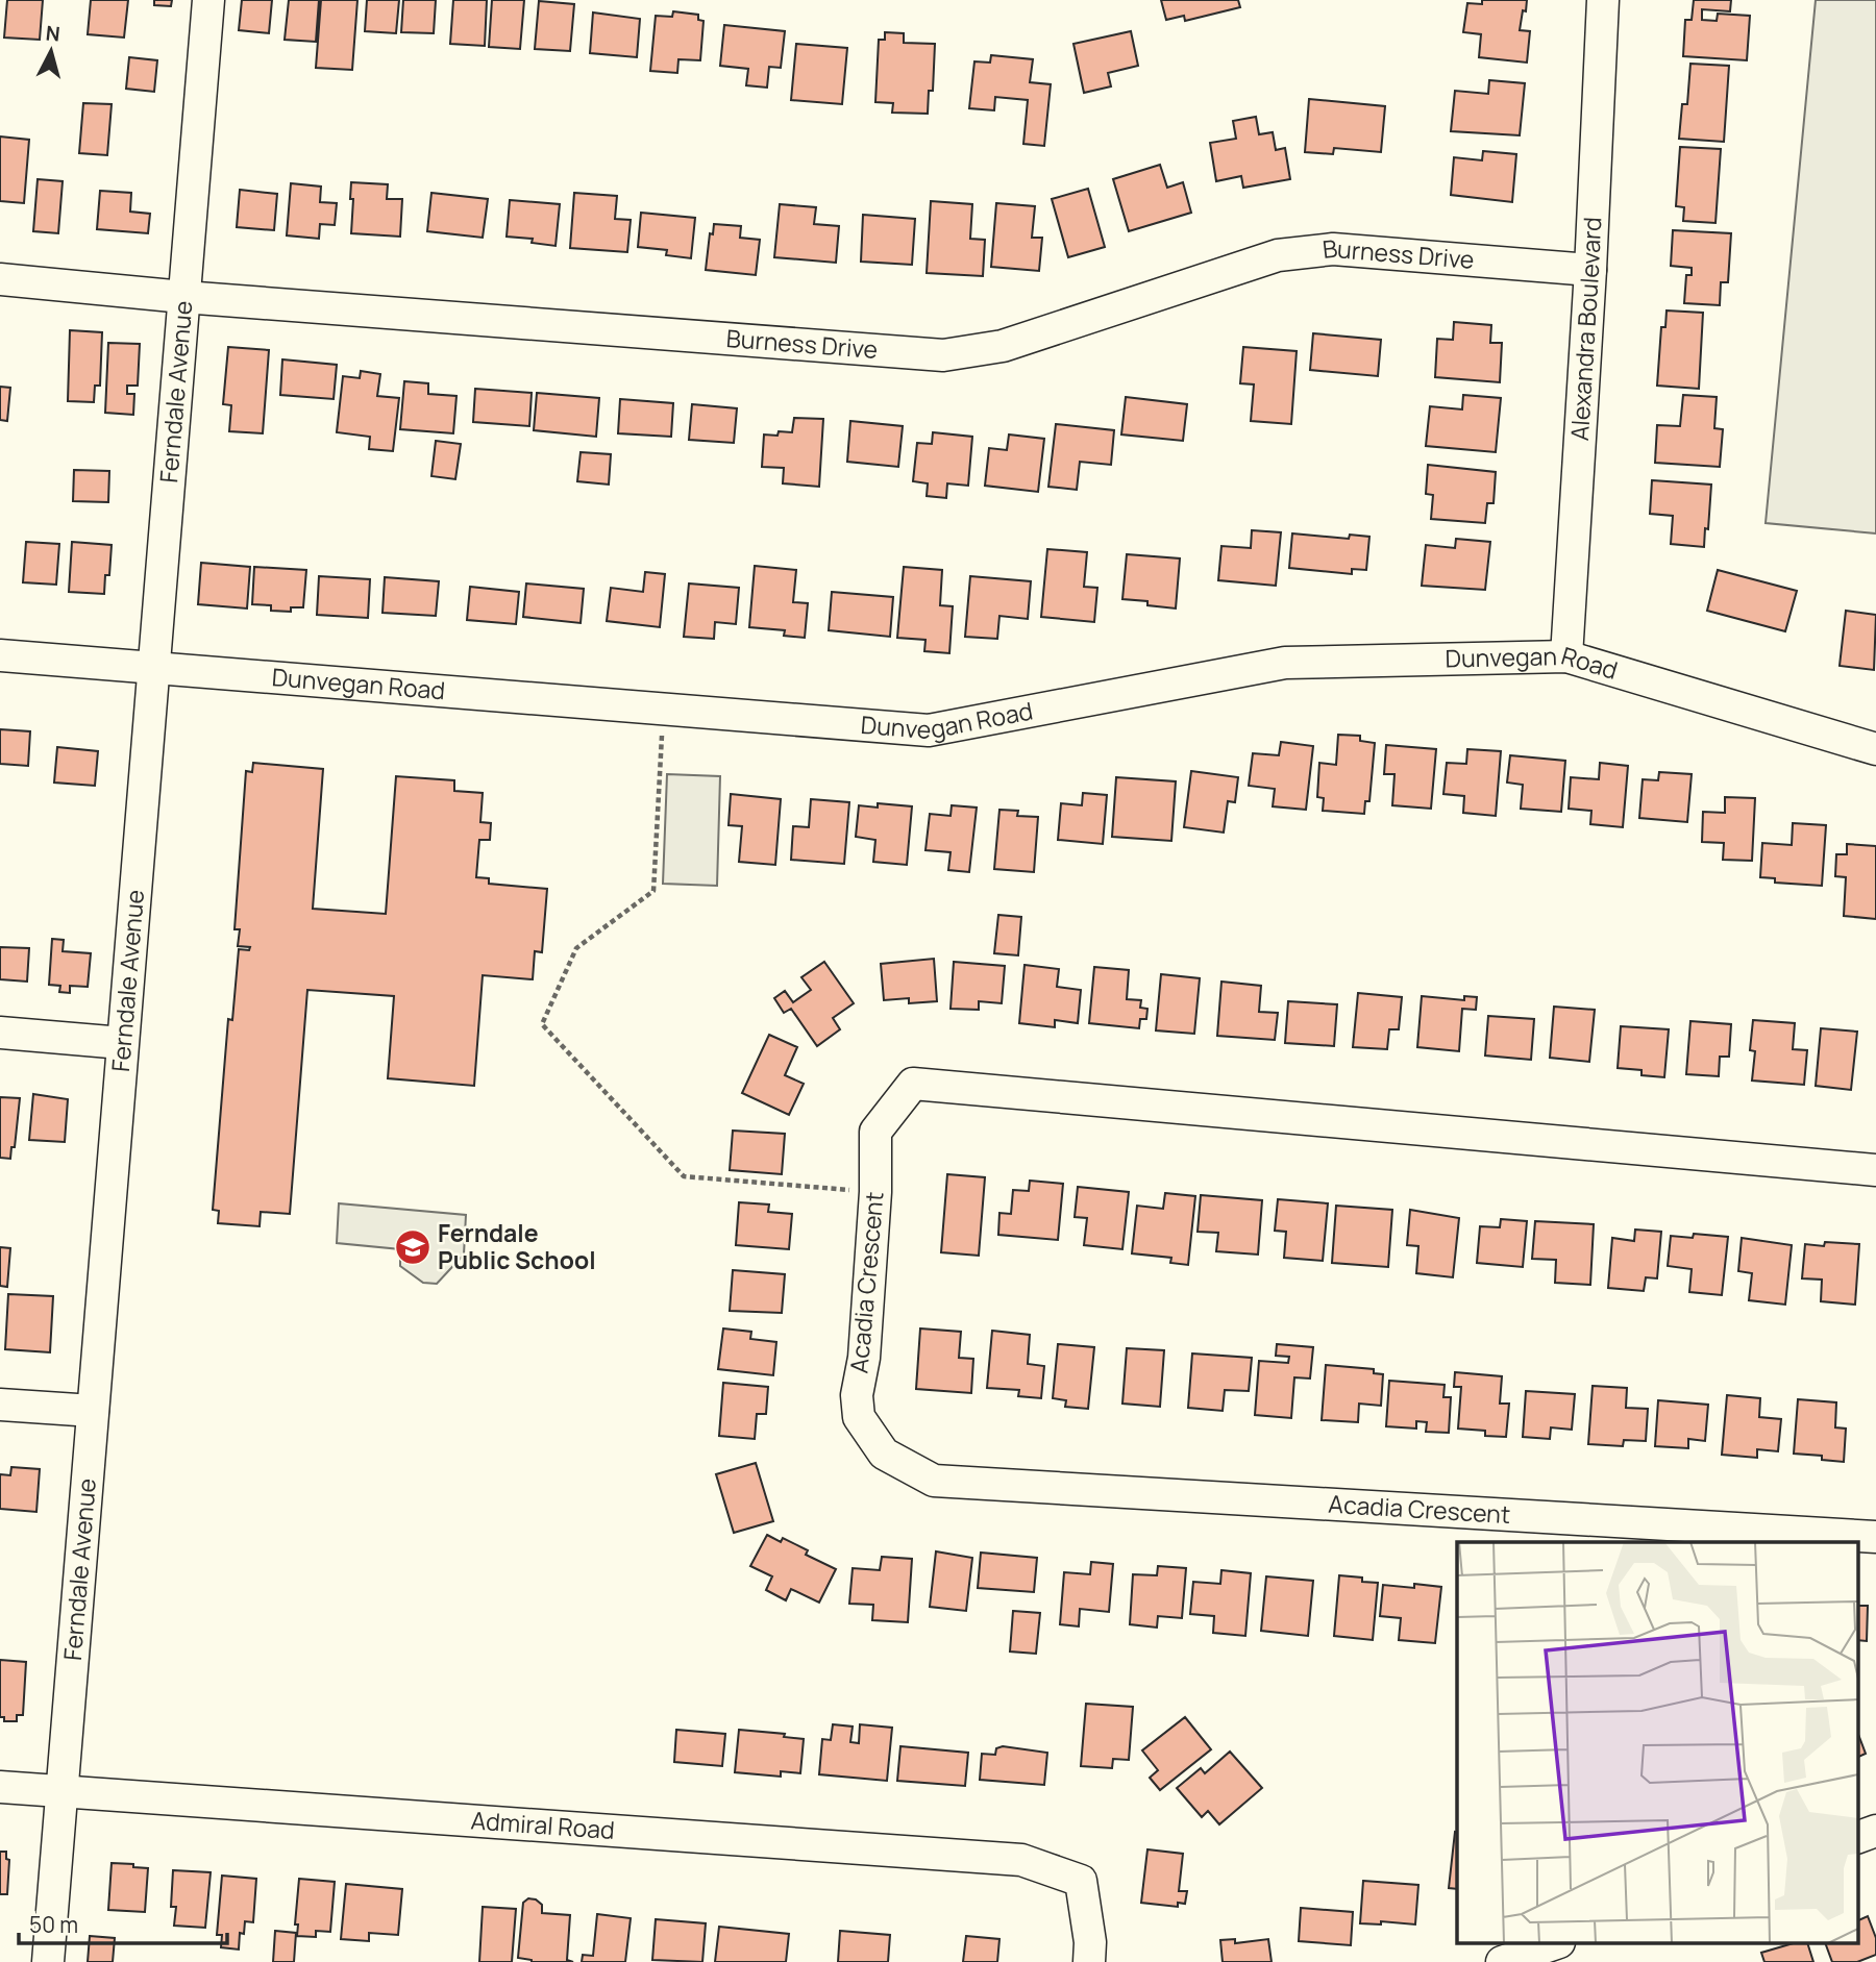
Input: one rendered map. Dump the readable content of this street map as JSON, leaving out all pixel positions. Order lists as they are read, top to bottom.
{
  "streets": {
    "street": [
      "Burness Drive",
      "Alexandra Boulevard",
      "Ferndale Avenue",
      "Dunvegan Road",
      "Acadia Crescent",
      "Admiral Road"
    ]
  },
  "crossings": [
    ["Burness Drive", "Alexandra Boulevard"],
    ["Burness Drive", "Ferndale Avenue"],
    ["Alexandra Boulevard", "Dunvegan Road"],
    ["Ferndale Avenue", "Dunvegan Road"],
    ["Ferndale Avenue", "Admiral Road"]
  ],
  "places": {
    "school or university": ["Ferndale Public School"]
  },
  "scale_bar": "50 m",
  "north": "top"
}
